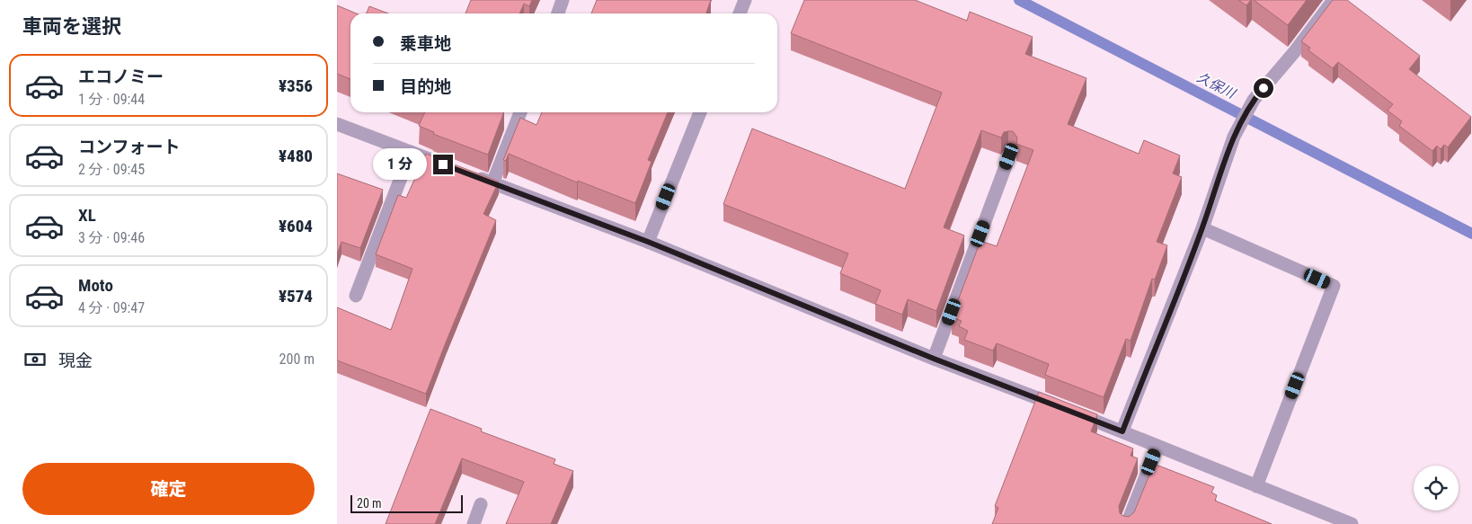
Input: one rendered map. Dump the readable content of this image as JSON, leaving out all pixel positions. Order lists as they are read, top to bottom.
{
  "water": ["久保川"],
  "scale_bar": "20 m",
  "page": {
    "heading": "車両を選択",
    "banner": ["乗車地", "目的地"],
    "list": [
      {
        "name": "エコノミー",
        "note": "1 分 · 09:44",
        "value": "¥356"
      },
      {
        "name": "コンフォート",
        "note": "2 分 · 09:45",
        "value": "¥480"
      },
      {
        "name": "XL",
        "note": "3 分 · 09:46",
        "value": "¥604"
      },
      {
        "name": "Moto",
        "note": "4 分 · 09:47",
        "value": "¥574"
      }
    ],
    "bubble": "1 分",
    "pay": ["現金", "200 m"],
    "buttons": "確定",
    "scale": "20 m"
  }
}
